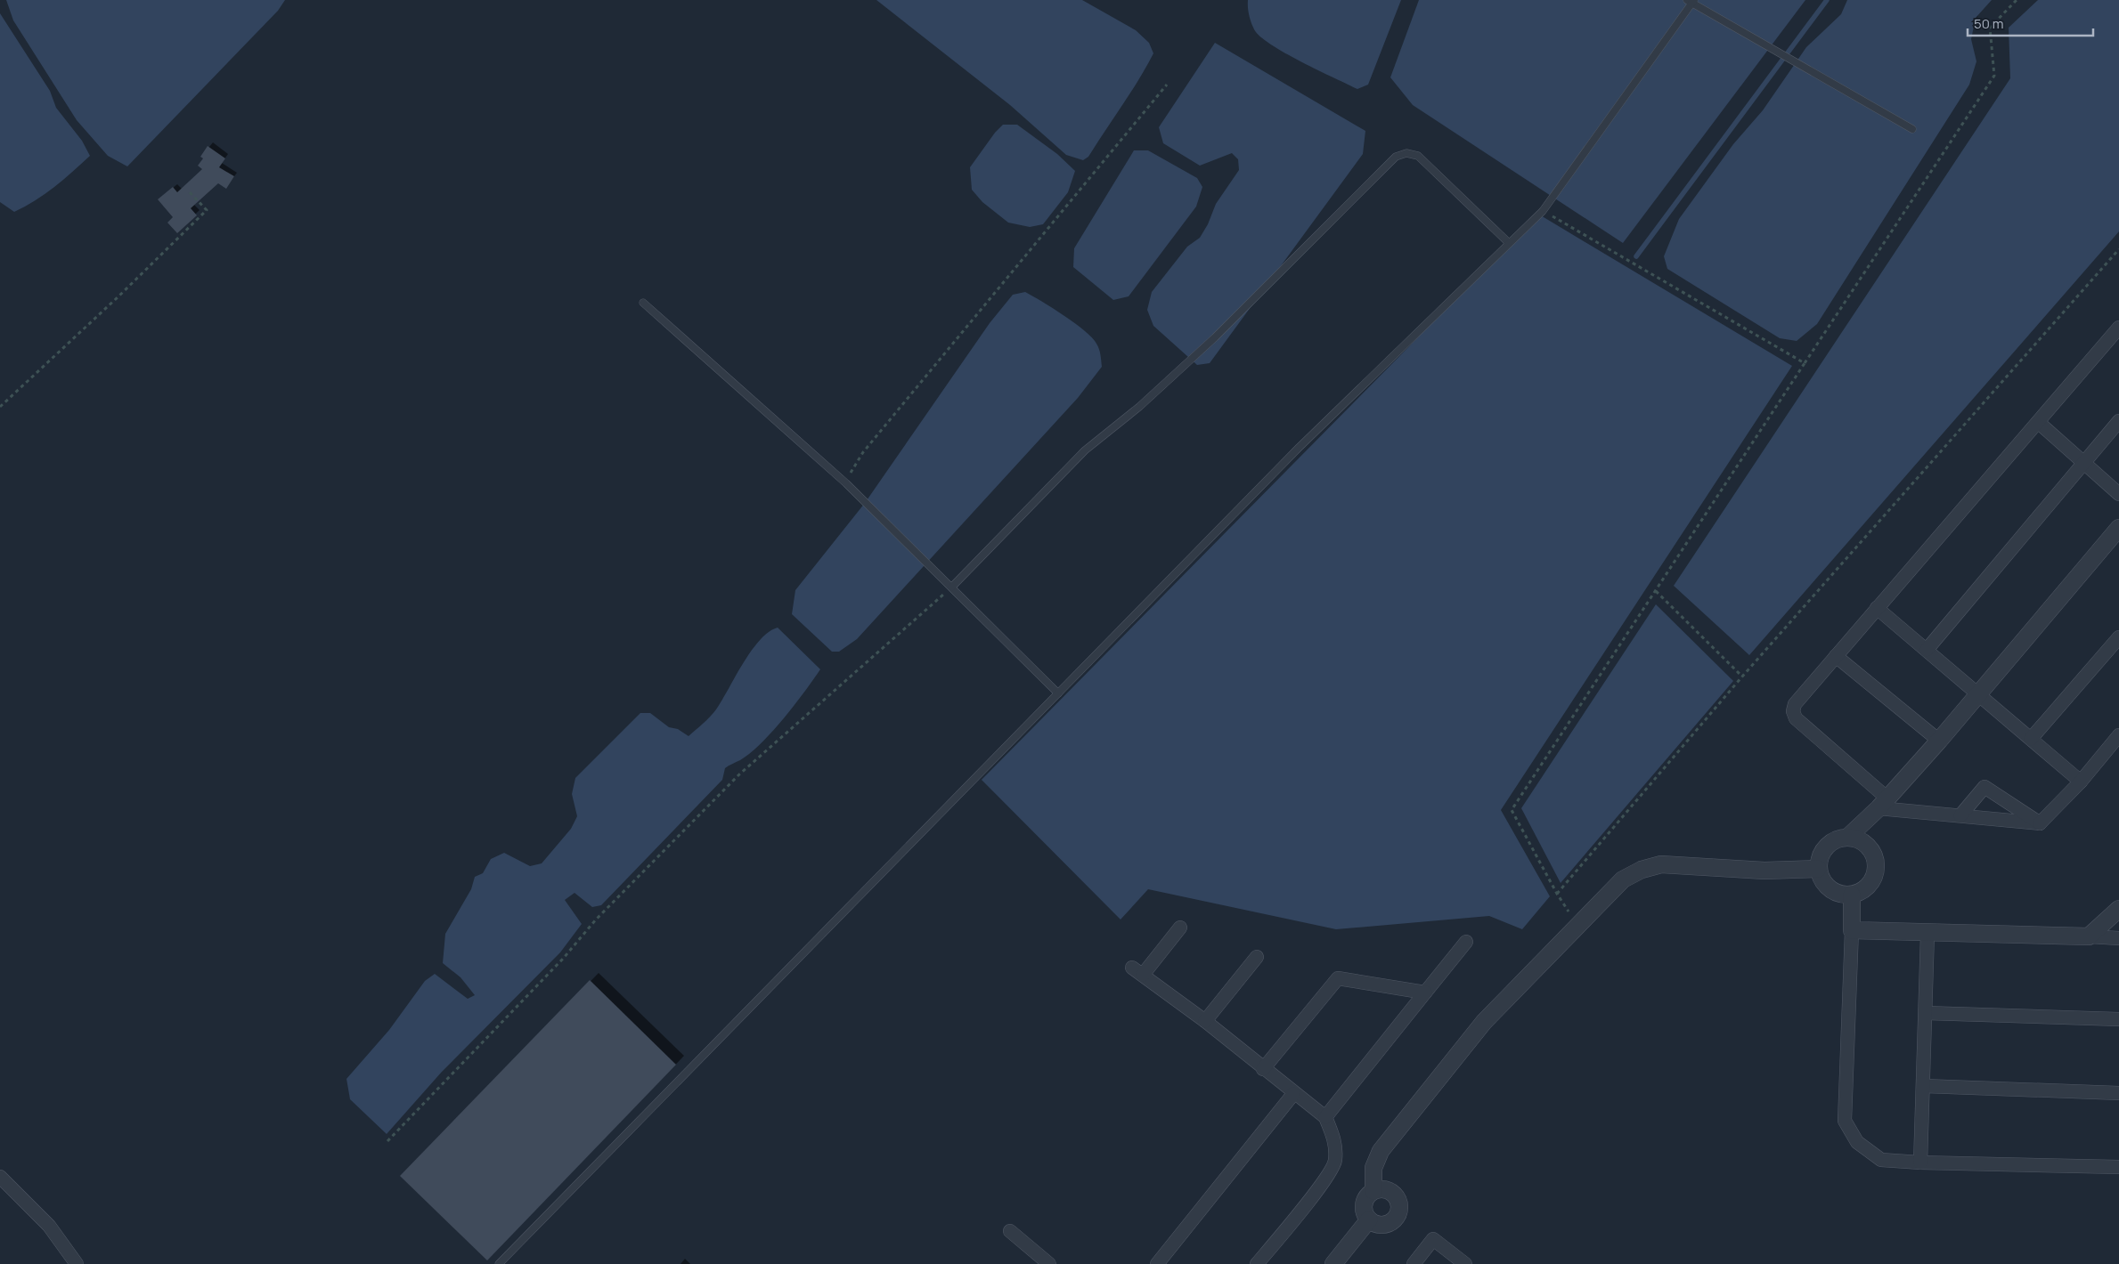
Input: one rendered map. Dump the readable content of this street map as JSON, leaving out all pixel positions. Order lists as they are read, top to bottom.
{
  "scale_bar": "50 m"
}
